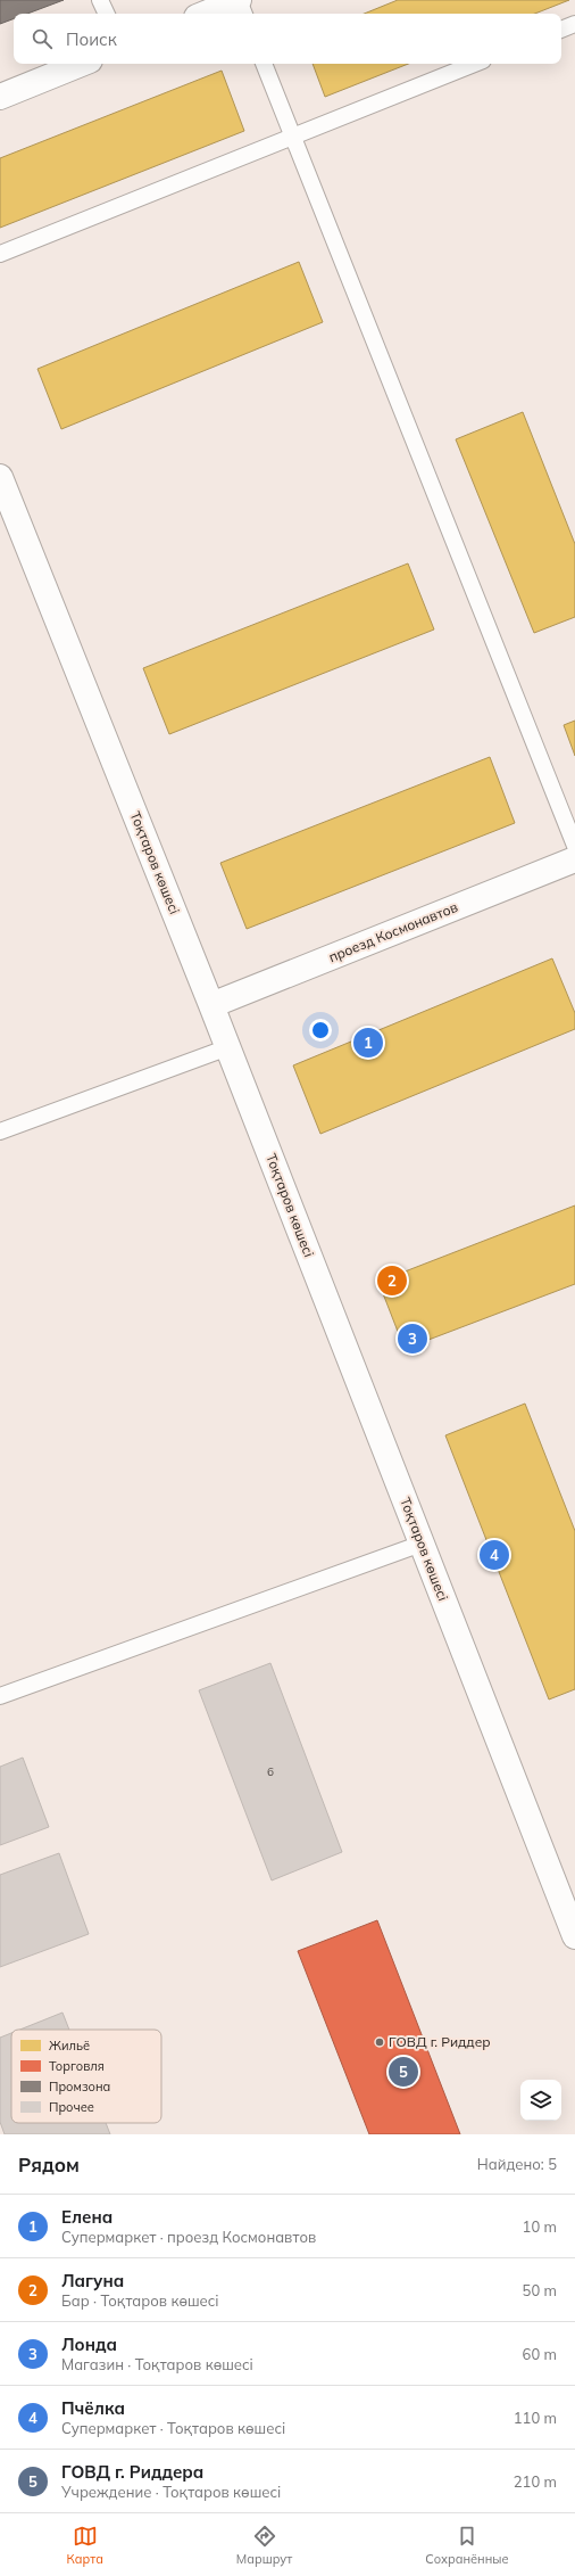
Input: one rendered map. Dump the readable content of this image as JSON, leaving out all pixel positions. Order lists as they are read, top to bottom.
{
  "streets": {
    "street": ["Тоқтаров көшесі", "проезд Космонавтов"]
  },
  "crossings": [
    ["Тоқтаров көшесі", "проезд Космонавтов"]
  ],
  "places": ["ГОВД г. Риддер"],
  "house_numbers": ["6"],
  "legend": [
    "Жильё",
    "Торговля",
    "Промзона",
    "Прочее"
  ],
  "page": {
    "search": "Поиск",
    "pins": [
      "1",
      "2",
      "3",
      "4",
      "5"
    ],
    "heading": ["Рядом", "Найдено: 5"],
    "list": [
      {
        "mark": "1",
        "name": "Елена",
        "note": "Супермаркет · проезд Космонавтов",
        "value": "10 m"
      },
      {
        "mark": "2",
        "name": "Лагуна",
        "note": "Бар · Тоқтаров көшесі",
        "value": "50 m"
      },
      {
        "mark": "3",
        "name": "Лонда",
        "note": "Магазин · Тоқтаров көшесі",
        "value": "60 m"
      },
      {
        "mark": "4",
        "name": "Пчёлка",
        "note": "Супермаркет · Тоқтаров көшесі",
        "value": "110 m"
      },
      {
        "mark": "5",
        "name": "ГОВД г. Риддера",
        "note": "Учреждение · Тоқтаров көшесі",
        "value": "210 m"
      }
    ],
    "nav": ["Карта", "Маршрут", "Сохранённые"]
  }
}
